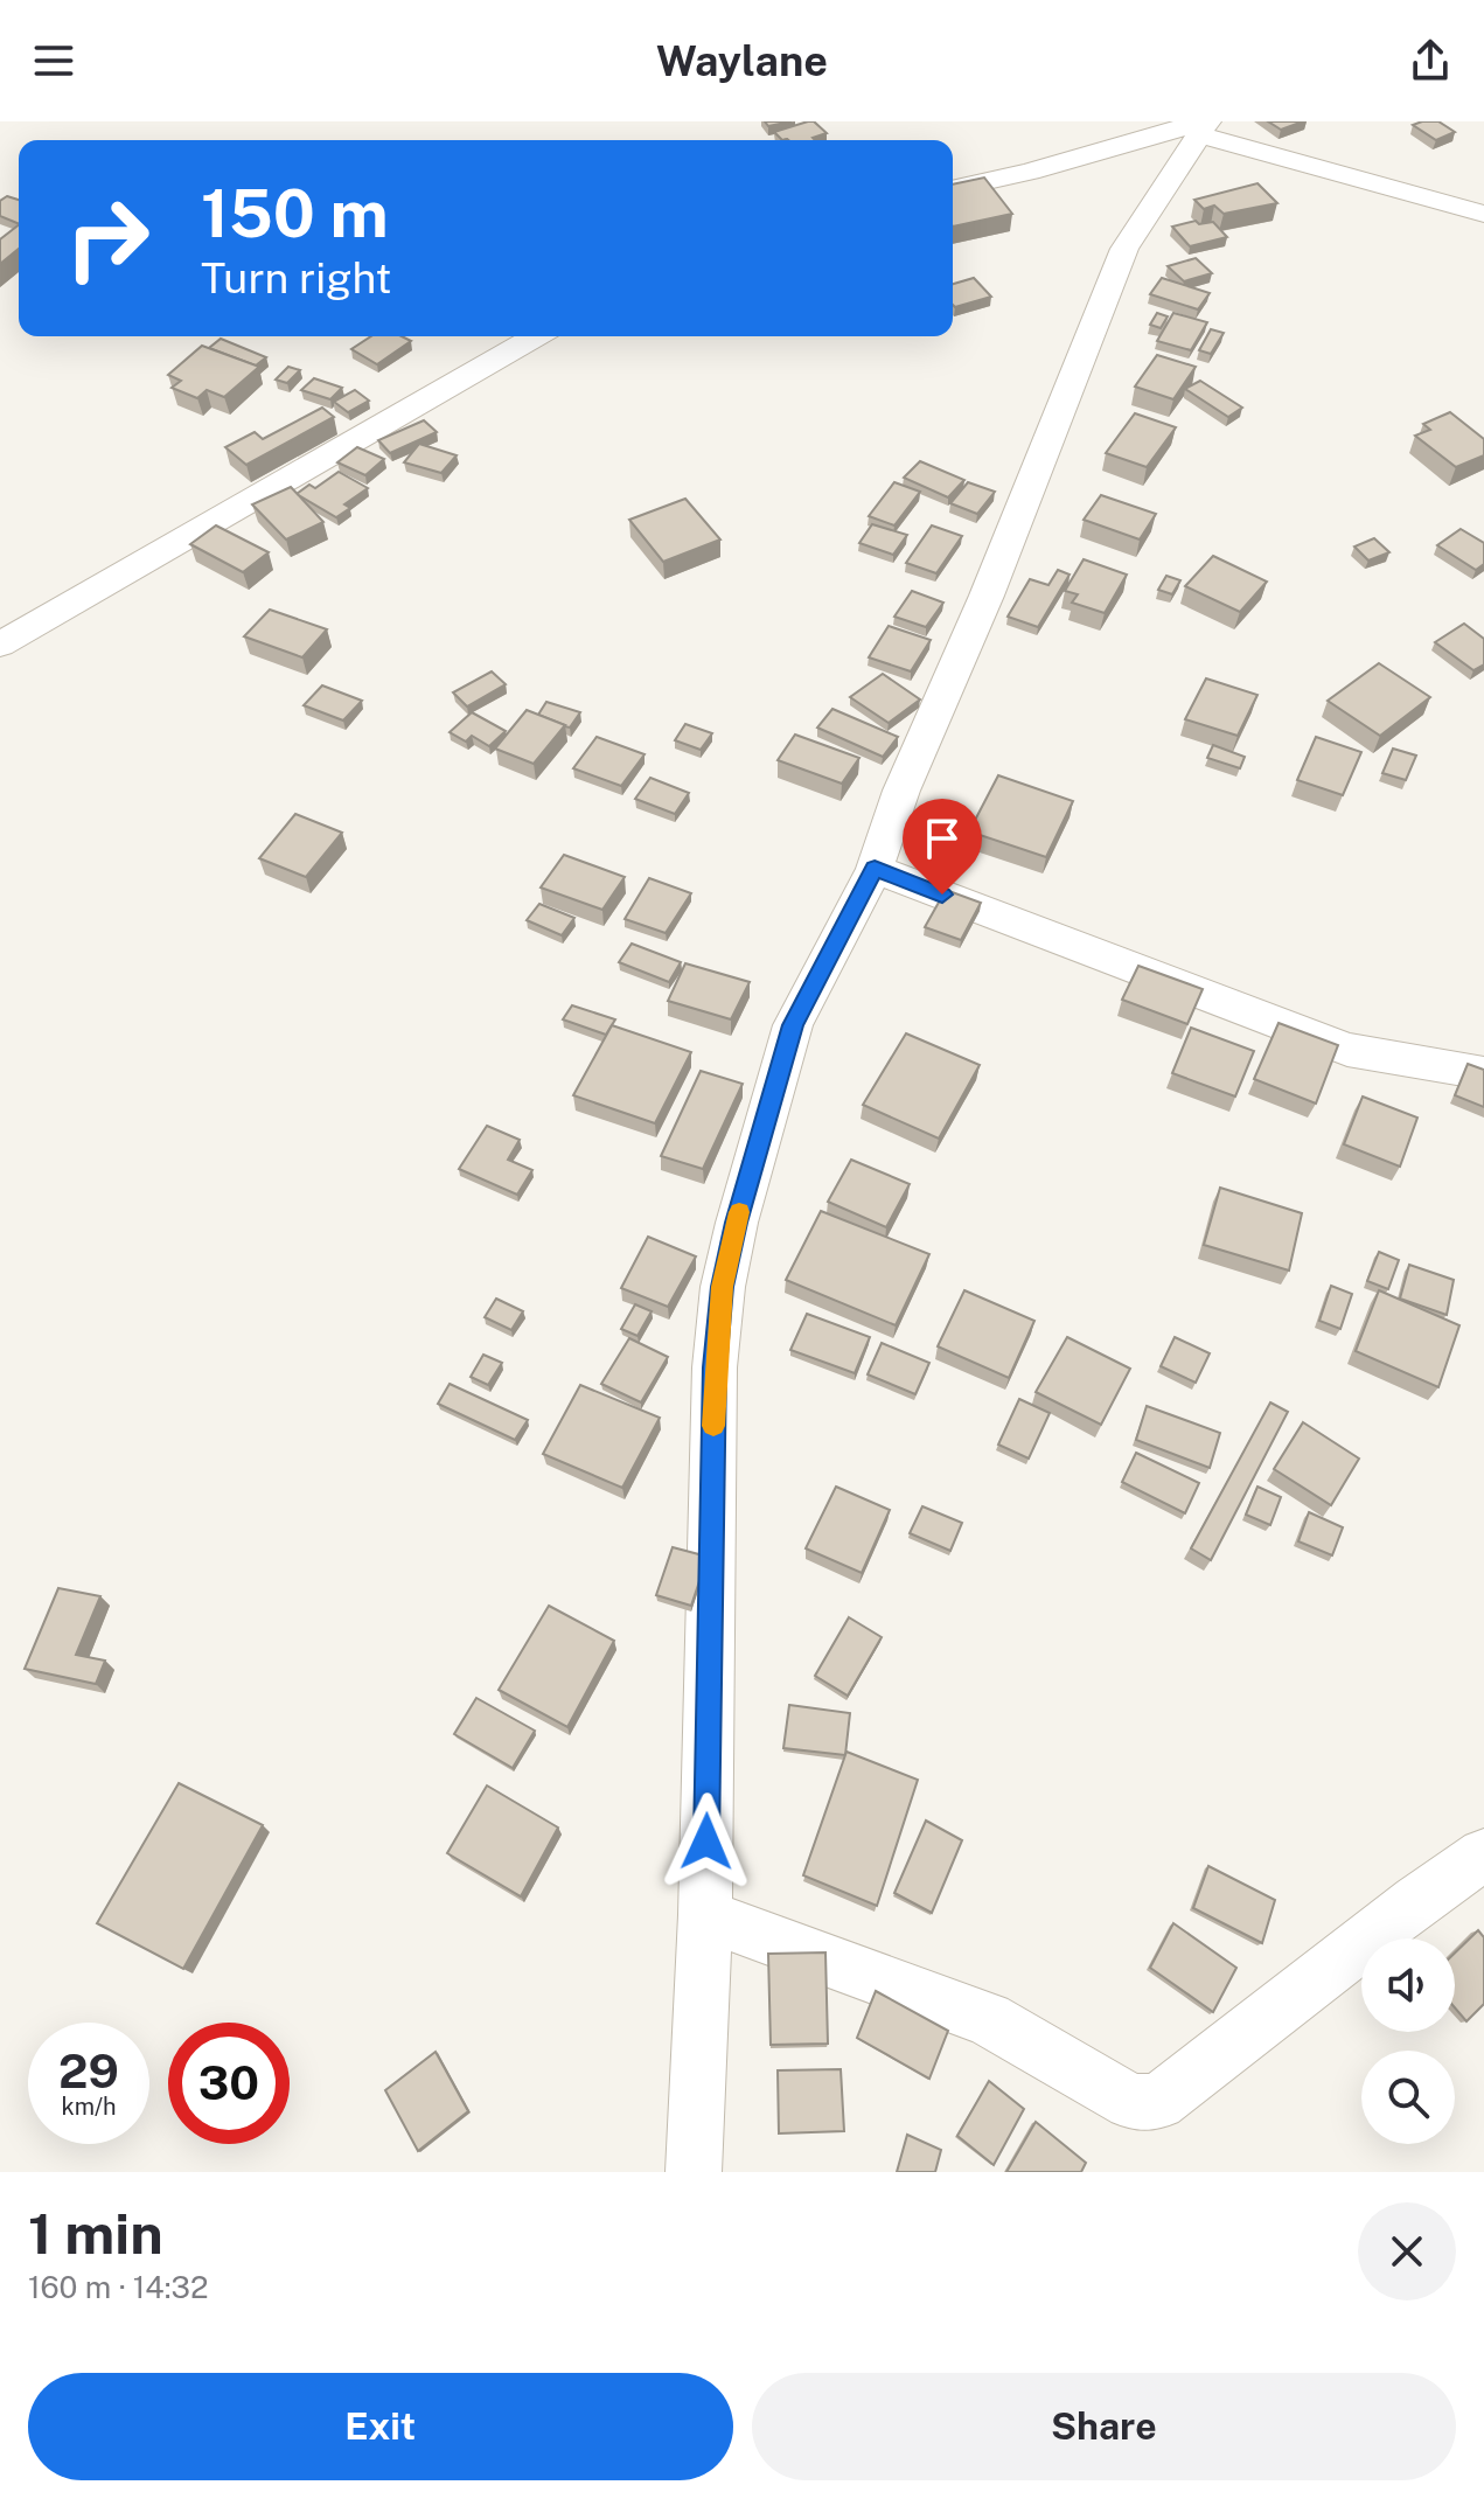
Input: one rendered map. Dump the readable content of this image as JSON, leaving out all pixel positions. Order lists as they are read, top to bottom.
{
  "page": {
    "header": "Waylane",
    "turn": ["150 m", "Turn right"],
    "speed": "29 km/h",
    "limit": "30",
    "heading": ["1 min", "160 m · 14:32"],
    "buttons": ["Exit", "Share"]
  }
}
